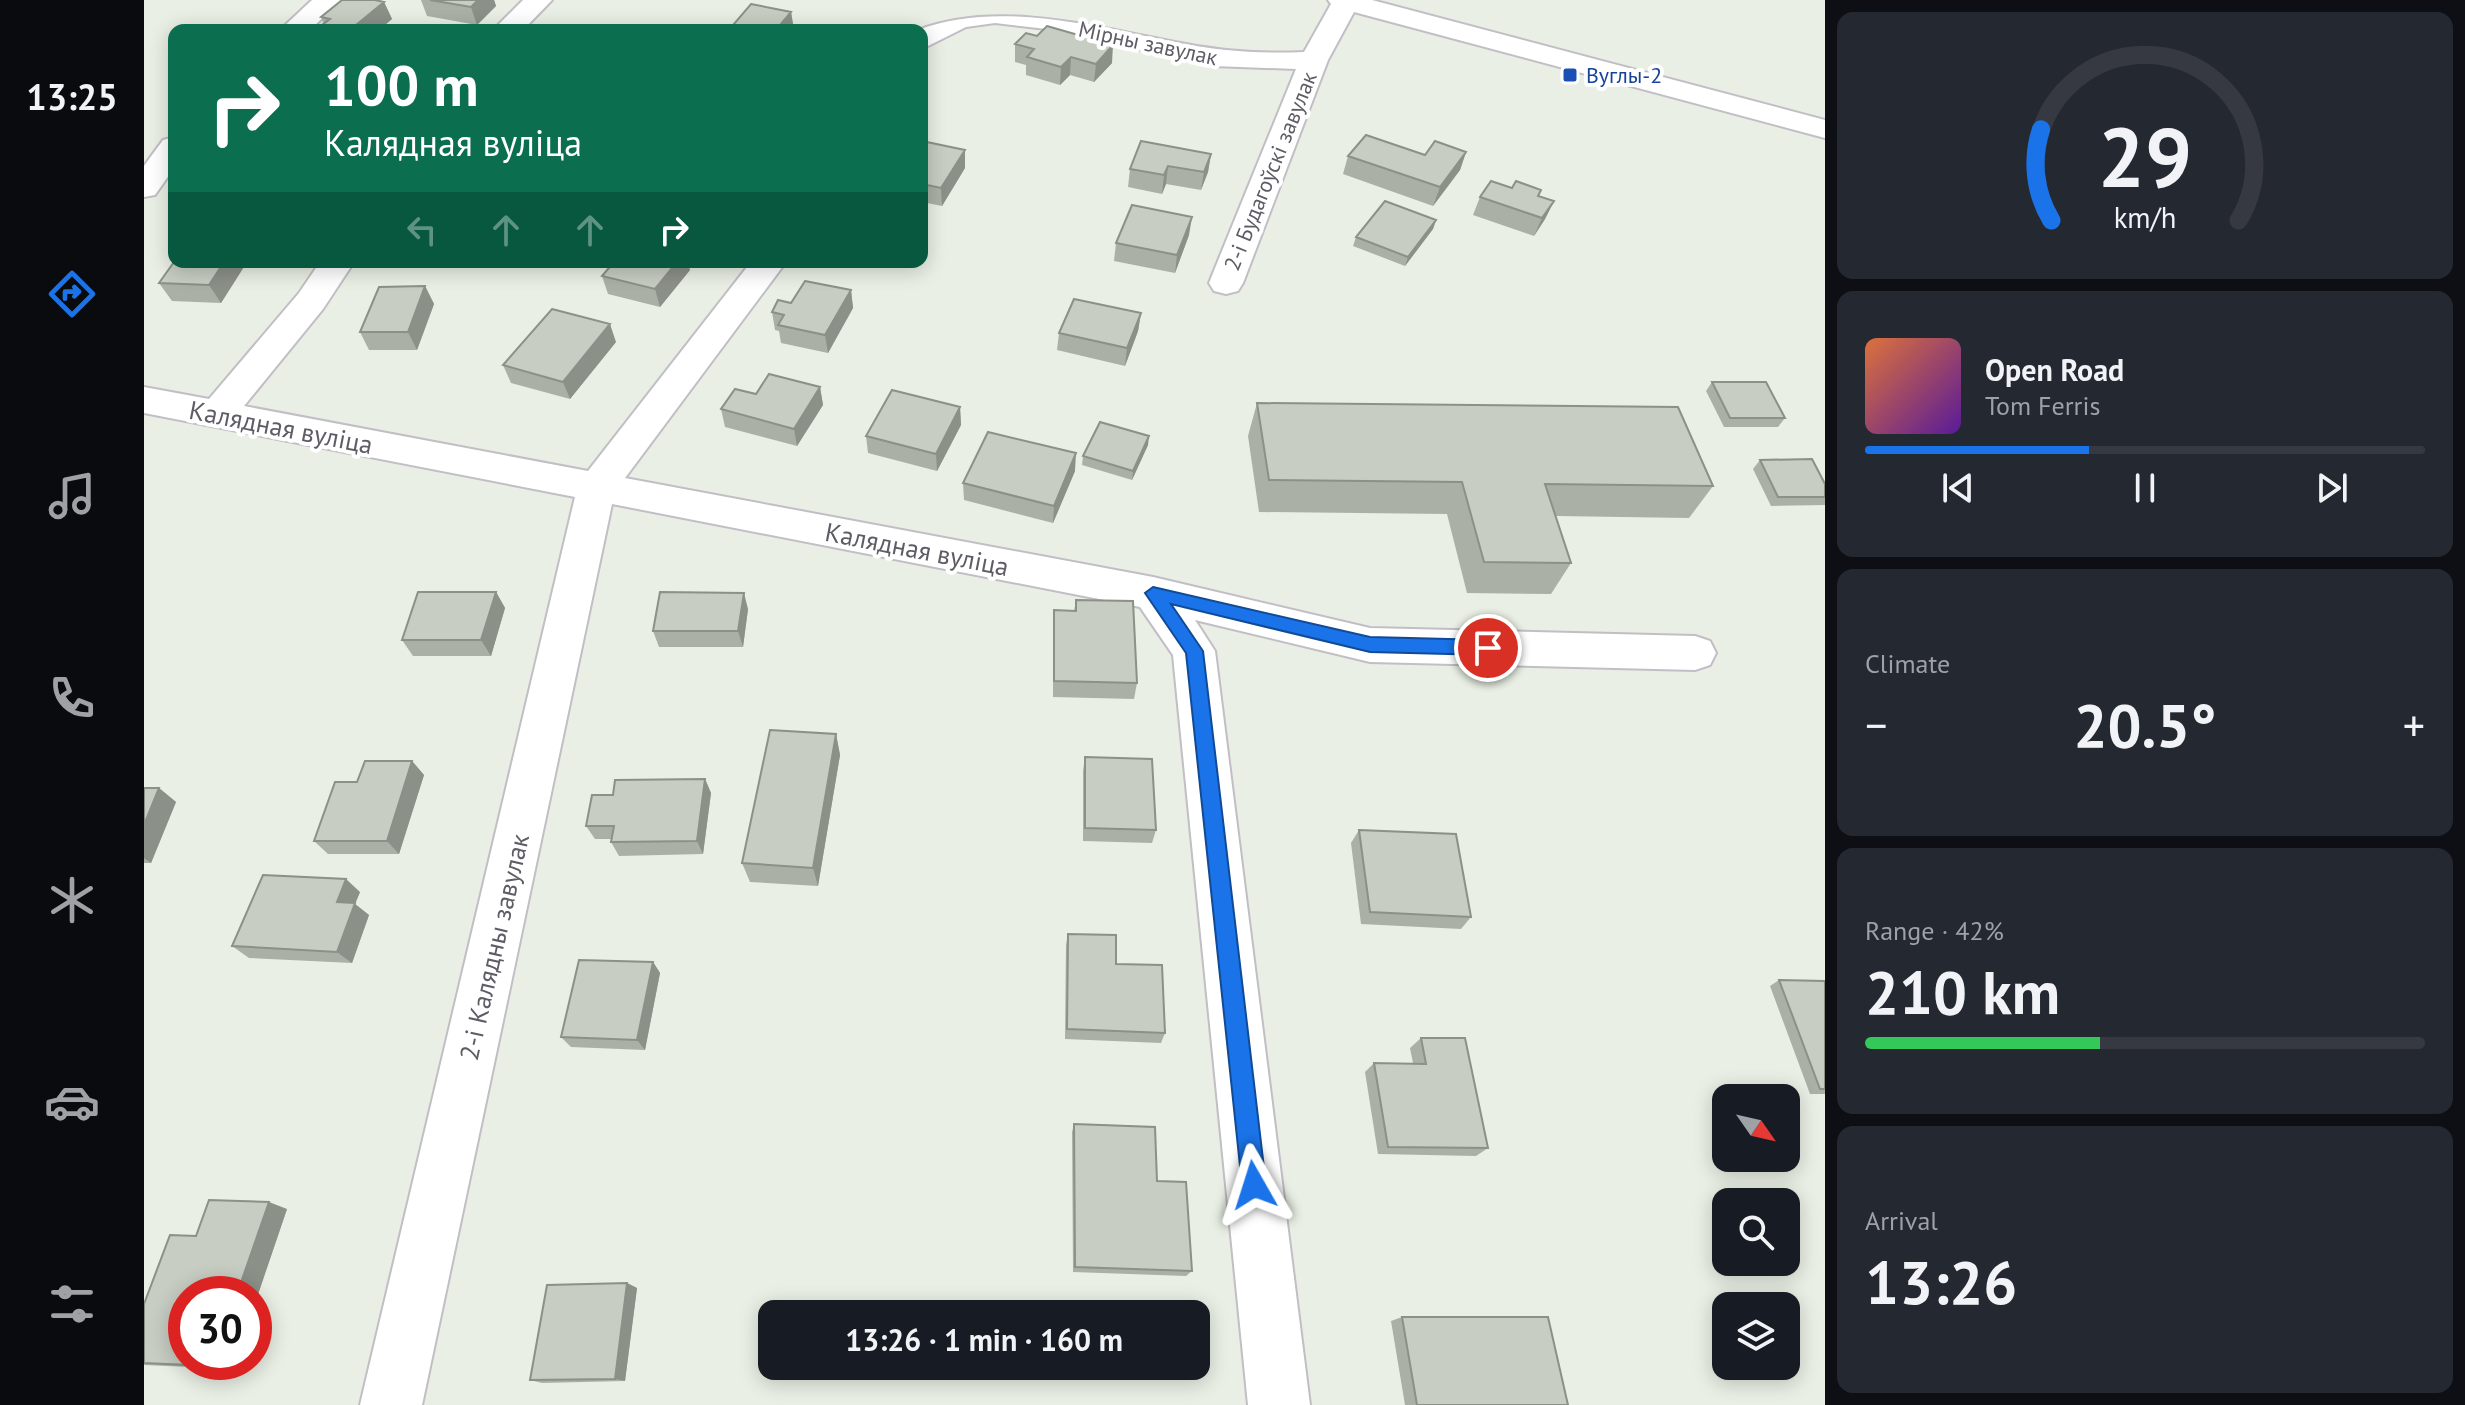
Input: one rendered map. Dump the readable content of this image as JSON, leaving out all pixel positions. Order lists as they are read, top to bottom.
{
  "streets": {
    "street": [
      "Мірны завулак",
      "2-і Будагоўскі завулак",
      "Калядная вуліца",
      "2-і Калядны завулак"
    ]
  },
  "crossings": [
    ["Мірны завулак", "2-і Будагоўскі завулак"],
    ["Калядная вуліца", "2-і Калядны завулак"]
  ],
  "places": {
    "transit": ["Вуглы-2"]
  },
  "north": "bottom right",
  "page": {
    "tabs": "13:25",
    "turn": ["100 m", "Калядная вуліца"],
    "song": ["Open Road", "Tom Ferris"],
    "tile": [
      "Climate",
      ["Range · 42%", "210 km"],
      ["Arrival", "13:26"]
    ],
    "heat": ["−", "20.5°", "+"],
    "limit": "30",
    "trip": "13:26 · 1 min · 160 m",
    "gauge": ["29", "km/h"]
  }
}
